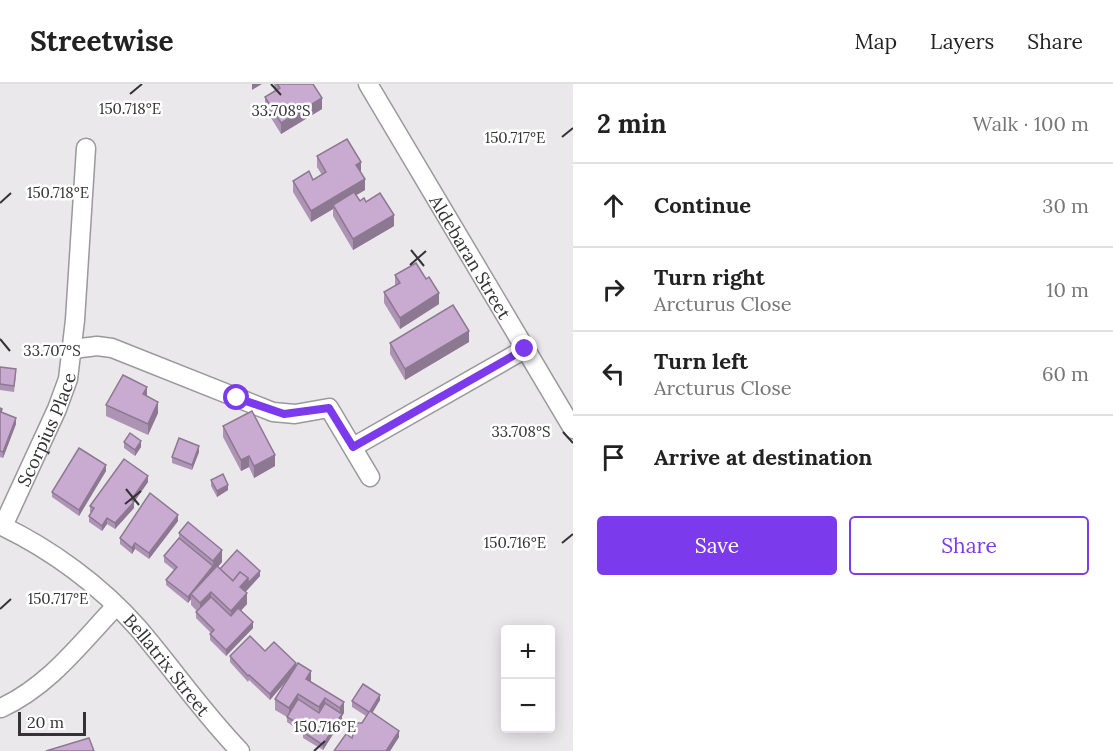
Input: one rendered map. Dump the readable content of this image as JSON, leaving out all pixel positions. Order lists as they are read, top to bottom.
{
  "streets": {
    "street": ["Aldebaran Street", "Scorpius Place", "Bellatrix Street"]
  },
  "crossings": [
    ["Scorpius Place", "Bellatrix Street"]
  ],
  "scale_bar": "20 m",
  "page": {
    "header": "Streetwise",
    "nav": ["Map", "Layers", "Share"],
    "heading": ["2 min", "Walk · 100 m"],
    "list": [
      ["Continue", "30 m"],
      ["Turn right", "Arcturus Close", "10 m"],
      ["Turn left", "Arcturus Close", "60 m"],
      "Arrive at destination"
    ],
    "buttons": ["Save", "Share"],
    "map_buttons": ["+", "−"],
    "scale": "20 m"
  },
  "coordinates": [
    "150.718°E",
    "33.708°S",
    "150.717°E",
    "33.707°S",
    "150.716°E"
  ]
}
